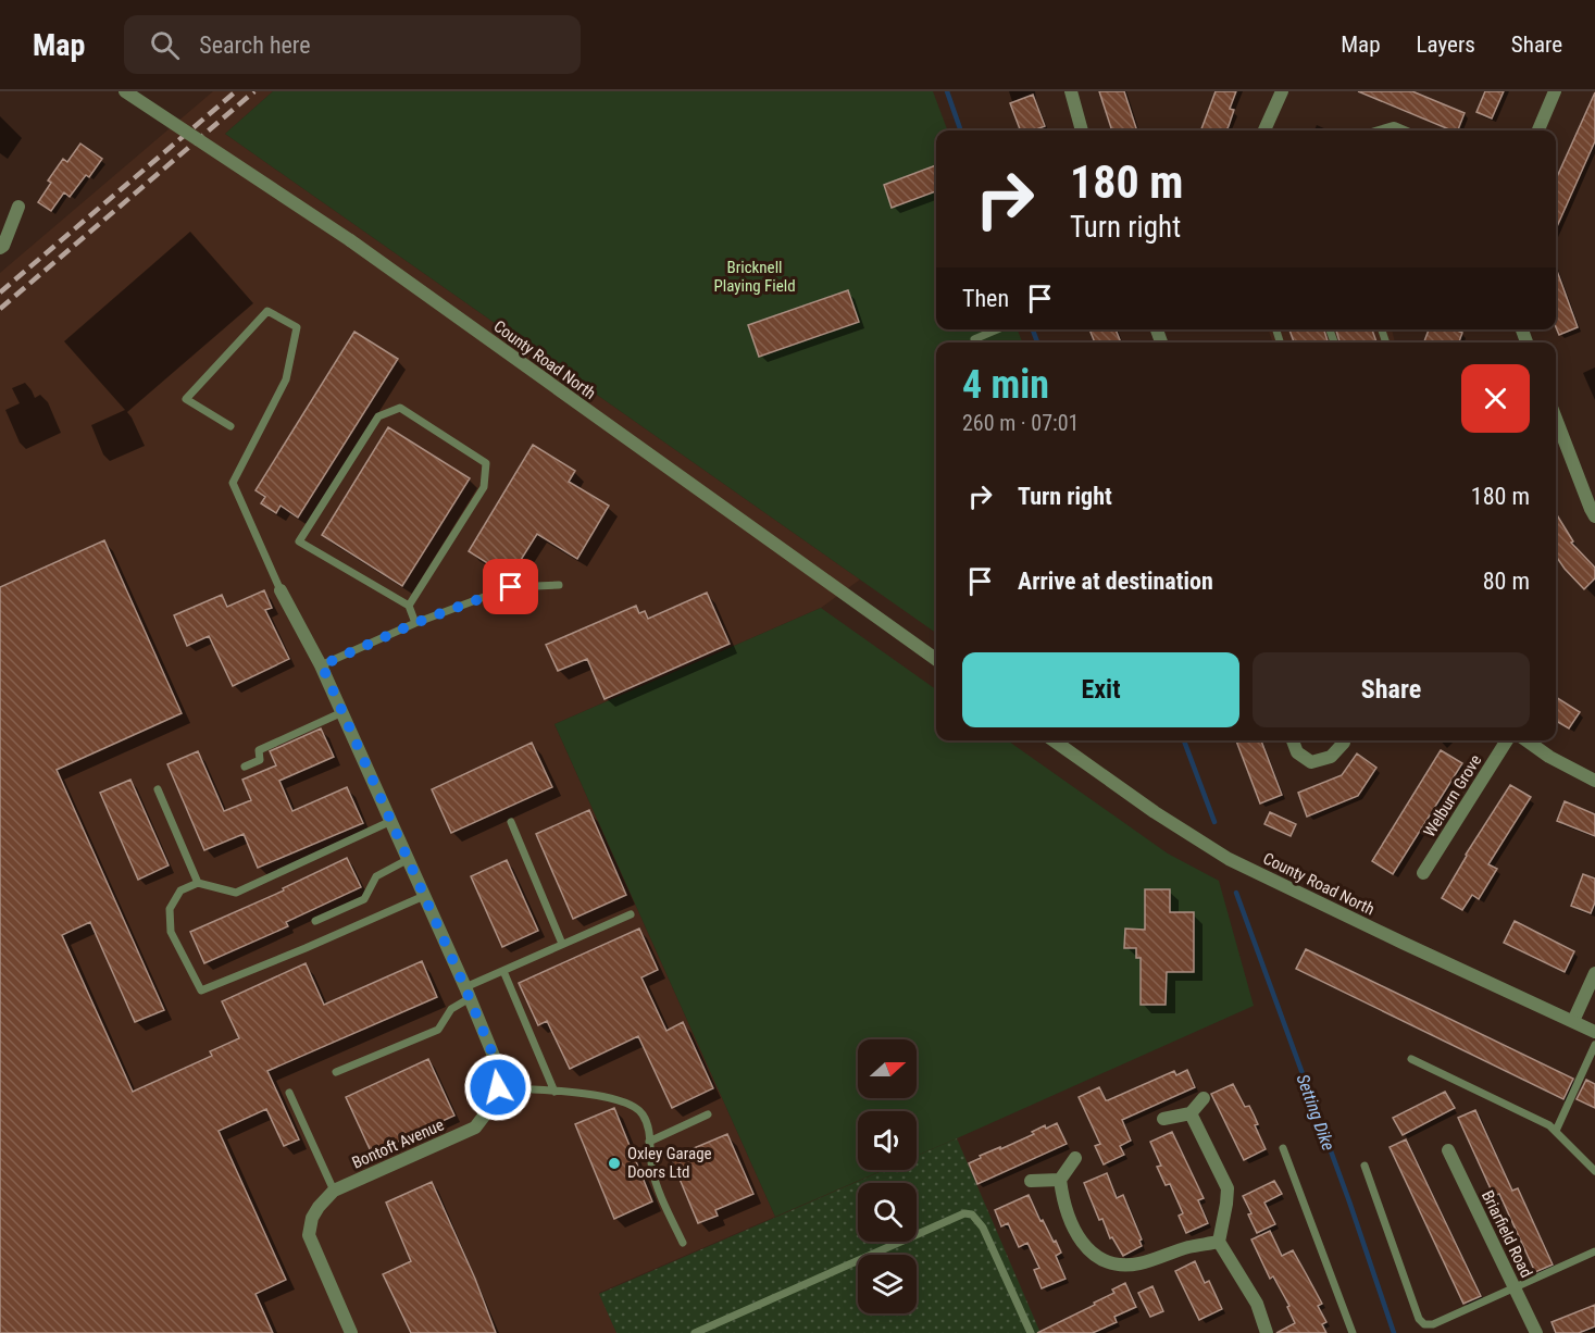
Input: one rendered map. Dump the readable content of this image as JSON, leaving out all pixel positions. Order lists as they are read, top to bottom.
{
  "streets": {
    "street": [
      "County Road North",
      "Welburn Grove",
      "Bontoft Avenue",
      "Briarfield Road"
    ]
  },
  "water": ["Setting Dike"],
  "parks": ["Bricknell Playing Field"],
  "places": ["Oxley Garage Doors Ltd"],
  "north": "right",
  "page": {
    "header": "Map",
    "search": "Search here",
    "nav": ["Map", "Layers", "Share"],
    "turn": ["180 m", "Turn right"],
    "then": "Then",
    "heading": ["4 min", "260 m · 07:01"],
    "list": [
      {
        "name": "Turn right",
        "value": "180 m"
      },
      {
        "name": "Arrive at destination",
        "value": "80 m"
      }
    ],
    "buttons": ["Exit", "Share"]
  }
}
